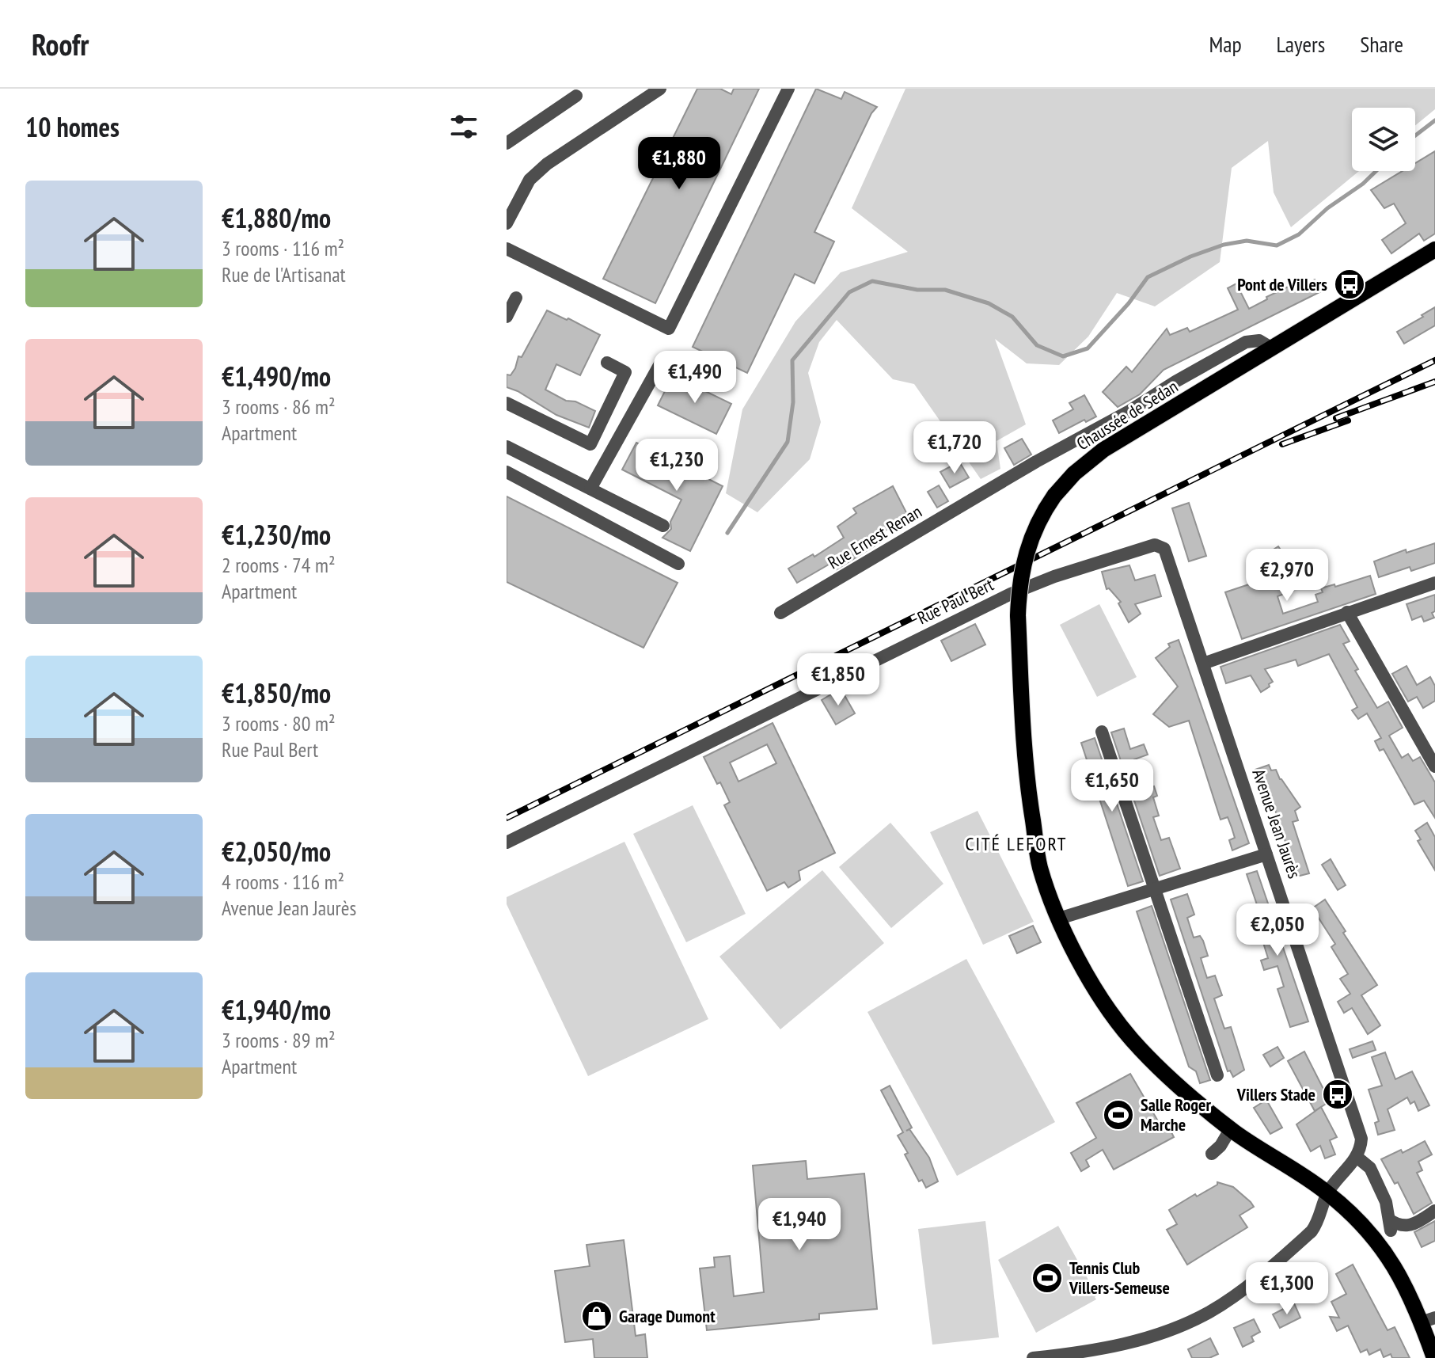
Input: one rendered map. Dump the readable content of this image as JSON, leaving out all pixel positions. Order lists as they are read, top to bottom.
{
  "streets": {
    "main road": ["Chaussée de Sedan"],
    "street": ["Rue Ernest Renan", "Rue Paul Bert", "Avenue Jean Jaurès"]
  },
  "crossings": [
    ["Chaussée de Sedan", "Rue Ernest Renan"],
    ["Rue Paul Bert", "Avenue Jean Jaurès"]
  ],
  "districts": ["CITÉ LEFORT"],
  "places": {
    "bus stop": ["Pont de Villers", "Villers Stade"],
    "sports": ["Salle Roger Marche", "Tennis Club Villers-Semeuse"],
    "shop": ["Garage Dumont"]
  },
  "page": {
    "header": "Roofr",
    "nav": ["Map", "Layers", "Share"],
    "heading": "10 homes",
    "price": [
      "€1,880",
      "€1,490",
      "€1,720",
      "€1,230",
      "€2,970",
      "€1,850",
      "€1,650",
      "€2,050",
      "€1,940",
      "€1,300"
    ],
    "list": [
      {
        "name": "€1,880/mo",
        "note": "3 rooms · 116 m² · Rue de l'Artisanat"
      },
      {
        "name": "€1,490/mo",
        "note": "3 rooms · 86 m² · Apartment"
      },
      {
        "name": "€1,230/mo",
        "note": "2 rooms · 74 m² · Apartment"
      },
      {
        "name": "€1,850/mo",
        "note": "3 rooms · 80 m² · Rue Paul Bert"
      },
      {
        "name": "€2,050/mo",
        "note": "4 rooms · 116 m² · Avenue Jean Jaurès"
      },
      {
        "name": "€1,940/mo",
        "note": "3 rooms · 89 m² · Apartment"
      }
    ]
  }
}
